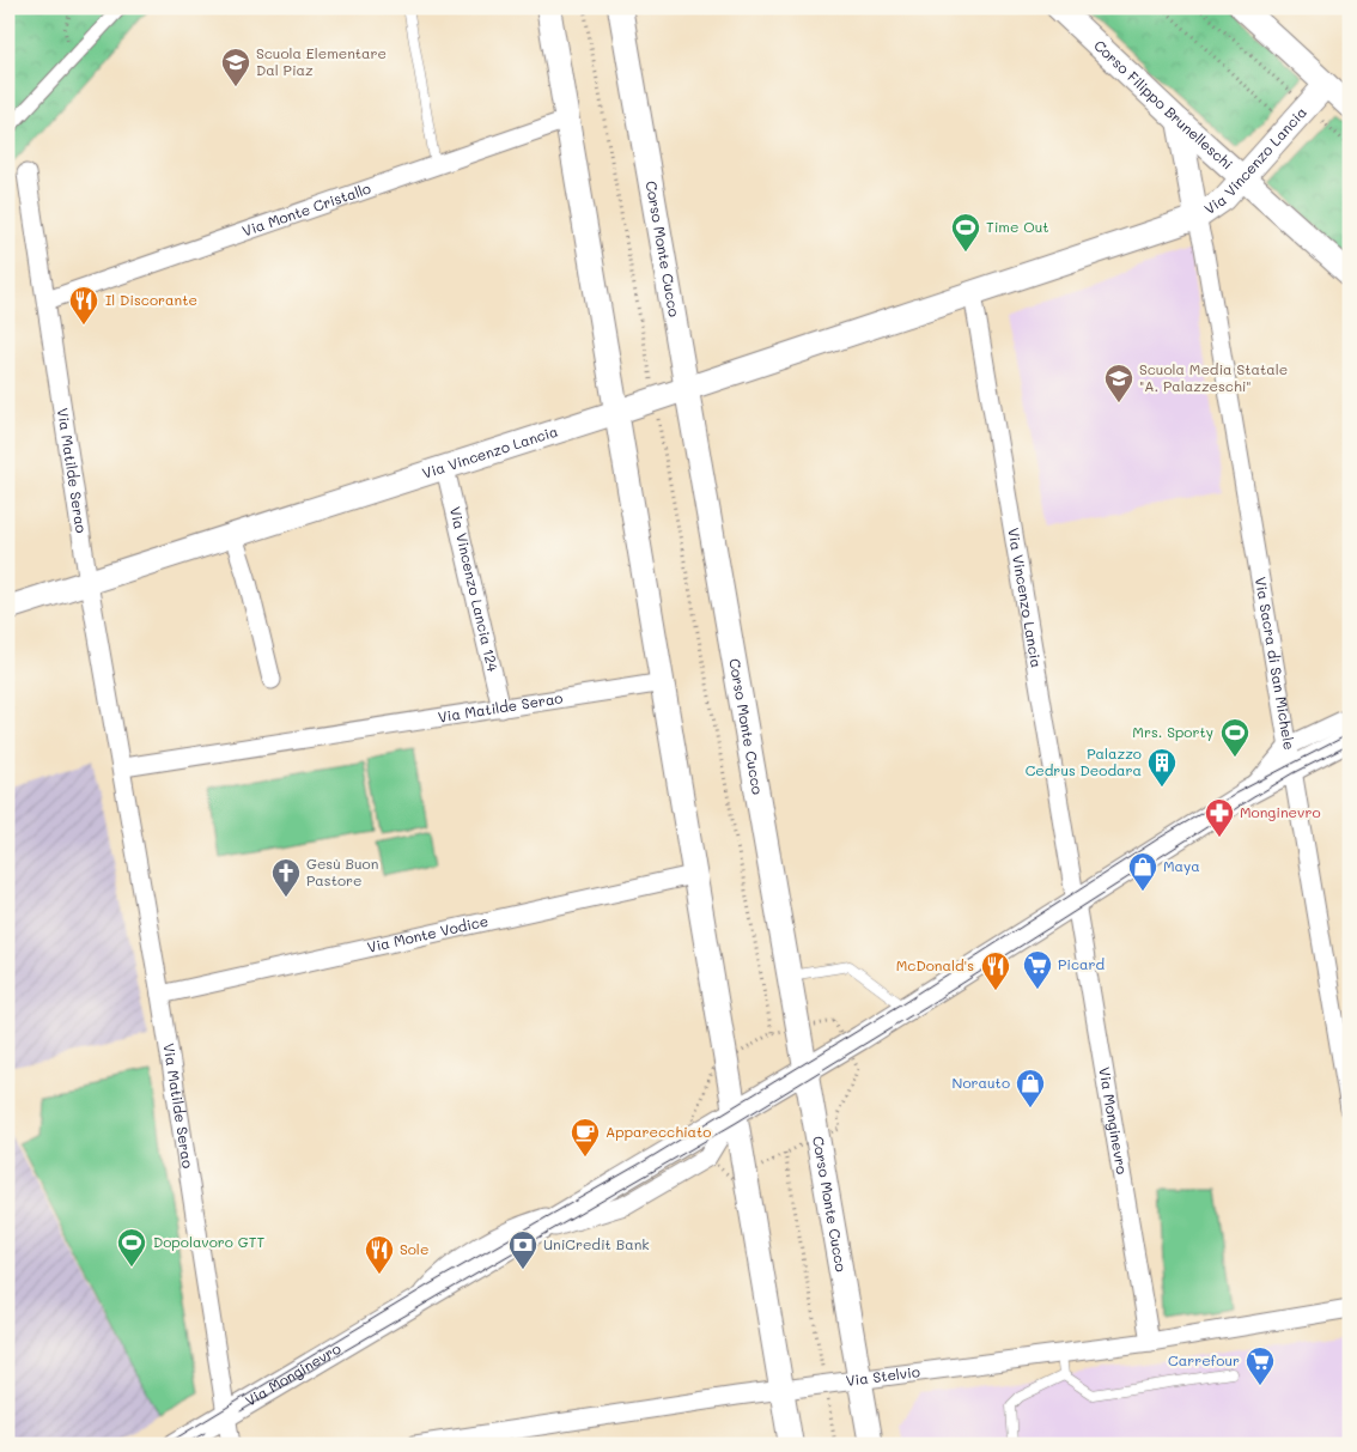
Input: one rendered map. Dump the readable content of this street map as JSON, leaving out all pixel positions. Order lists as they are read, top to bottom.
{
  "streets": {
    "street": [
      "Corso Filippo Brunelleschi",
      "Via Vincenzo Lancia",
      "Via Monte Cristallo",
      "Corso Monte Cucco",
      "Via Matilde Serao",
      "Via Vincenzo Lancia 124",
      "Via Sacra di San Michele",
      "Via Monte Vodice",
      "Via Monginevro",
      "Via Stelvio"
    ]
  },
  "crossings": [
    ["Corso Filippo Brunelleschi", "Via Vincenzo Lancia"],
    ["Via Vincenzo Lancia", "Corso Monte Cucco"],
    ["Via Vincenzo Lancia", "Via Matilde Serao"],
    ["Via Vincenzo Lancia", "Via Vincenzo Lancia 124"],
    ["Via Vincenzo Lancia", "Via Sacra di San Michele"],
    ["Via Vincenzo Lancia", "Via Monginevro"],
    ["Via Monte Cristallo", "Via Matilde Serao"],
    ["Corso Monte Cucco", "Via Monginevro"],
    ["Corso Monte Cucco", "Via Stelvio"],
    ["Via Matilde Serao", "Via Vincenzo Lancia 124"],
    ["Via Matilde Serao", "Via Monte Vodice"],
    ["Via Matilde Serao", "Via Monginevro"],
    ["Via Sacra di San Michele", "Via Monginevro"],
    ["Via Monginevro", "Via Stelvio"]
  ],
  "places": {
    "school or university": ["Scuola Elementare Dal Piaz", "Scuola Media Statale \"A. Palazzeschi\""],
    "sports": ["Time Out", "Mrs. Sporty", "Dopolavoro GTT"],
    "restaurant": ["Il Discorante", "McDonald's", "Sole"],
    "building": ["Palazzo Cedrus Deodara"],
    "pharmacy": ["Monginevro"],
    "shop": ["Maya", "Norauto"],
    "church": ["Gesù Buon Pastore"],
    "supermarket": ["Picard", "Carrefour"],
    "cafe": ["Apparecchiato"],
    "bank": ["UniCredit Bank"]
  }
}
